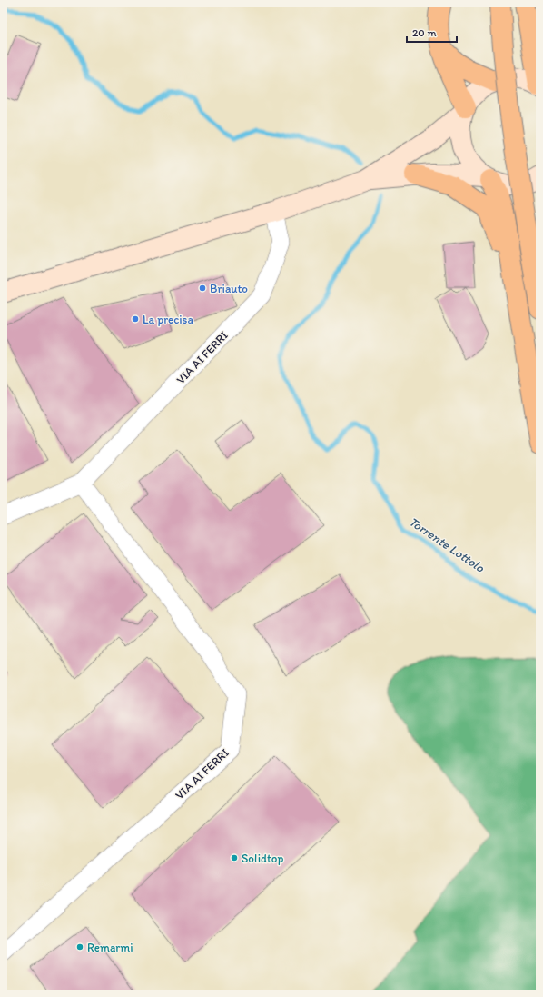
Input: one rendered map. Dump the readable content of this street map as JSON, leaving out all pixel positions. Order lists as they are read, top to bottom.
{
  "streets": {
    "street": ["VIA AI FERRI"]
  },
  "water": ["Torrente Lottolo"],
  "places": [
    "Briauto",
    "La precisa",
    "Solidtop",
    "Remarmi"
  ],
  "scale_bar": "20 m"
}
